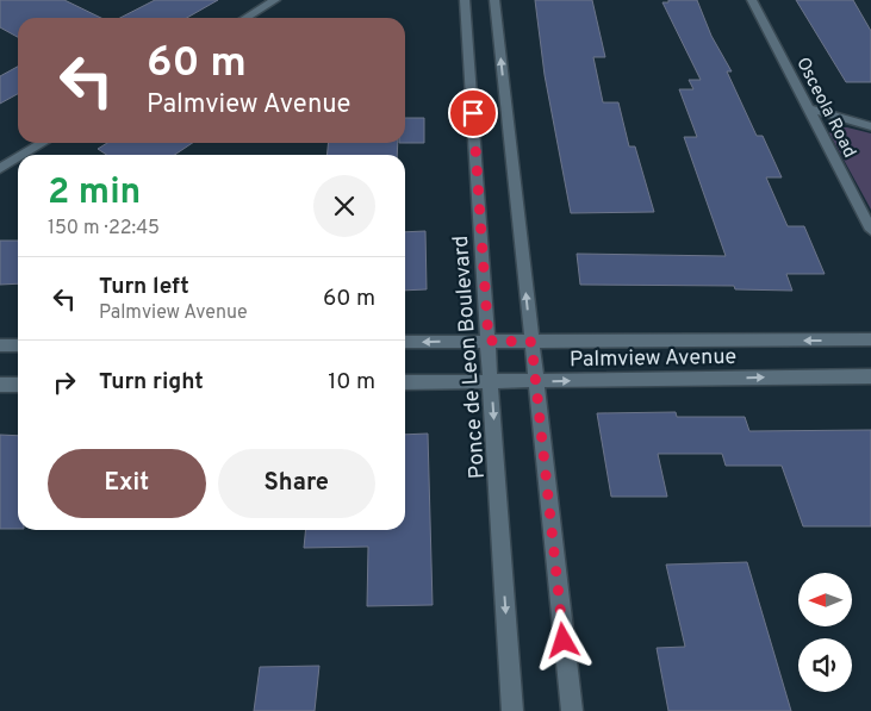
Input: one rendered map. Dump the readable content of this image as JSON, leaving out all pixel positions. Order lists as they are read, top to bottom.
{
  "streets": {
    "street": ["Osceola Road", "Ponce de Leon Boulevard", "Palmview Avenue"]
  },
  "crossings": [
    ["Ponce de Leon Boulevard", "Palmview Avenue"]
  ],
  "north": "left",
  "page": {
    "turn": ["60 m", "Palmview Avenue"],
    "heading": ["2 min", "150 m · 22:45"],
    "list": [
      {
        "name": "Turn left",
        "note": "Palmview Avenue",
        "value": "60 m"
      },
      {
        "name": "Turn right",
        "value": "10 m"
      }
    ],
    "buttons": ["Exit", "Share"]
  }
}
